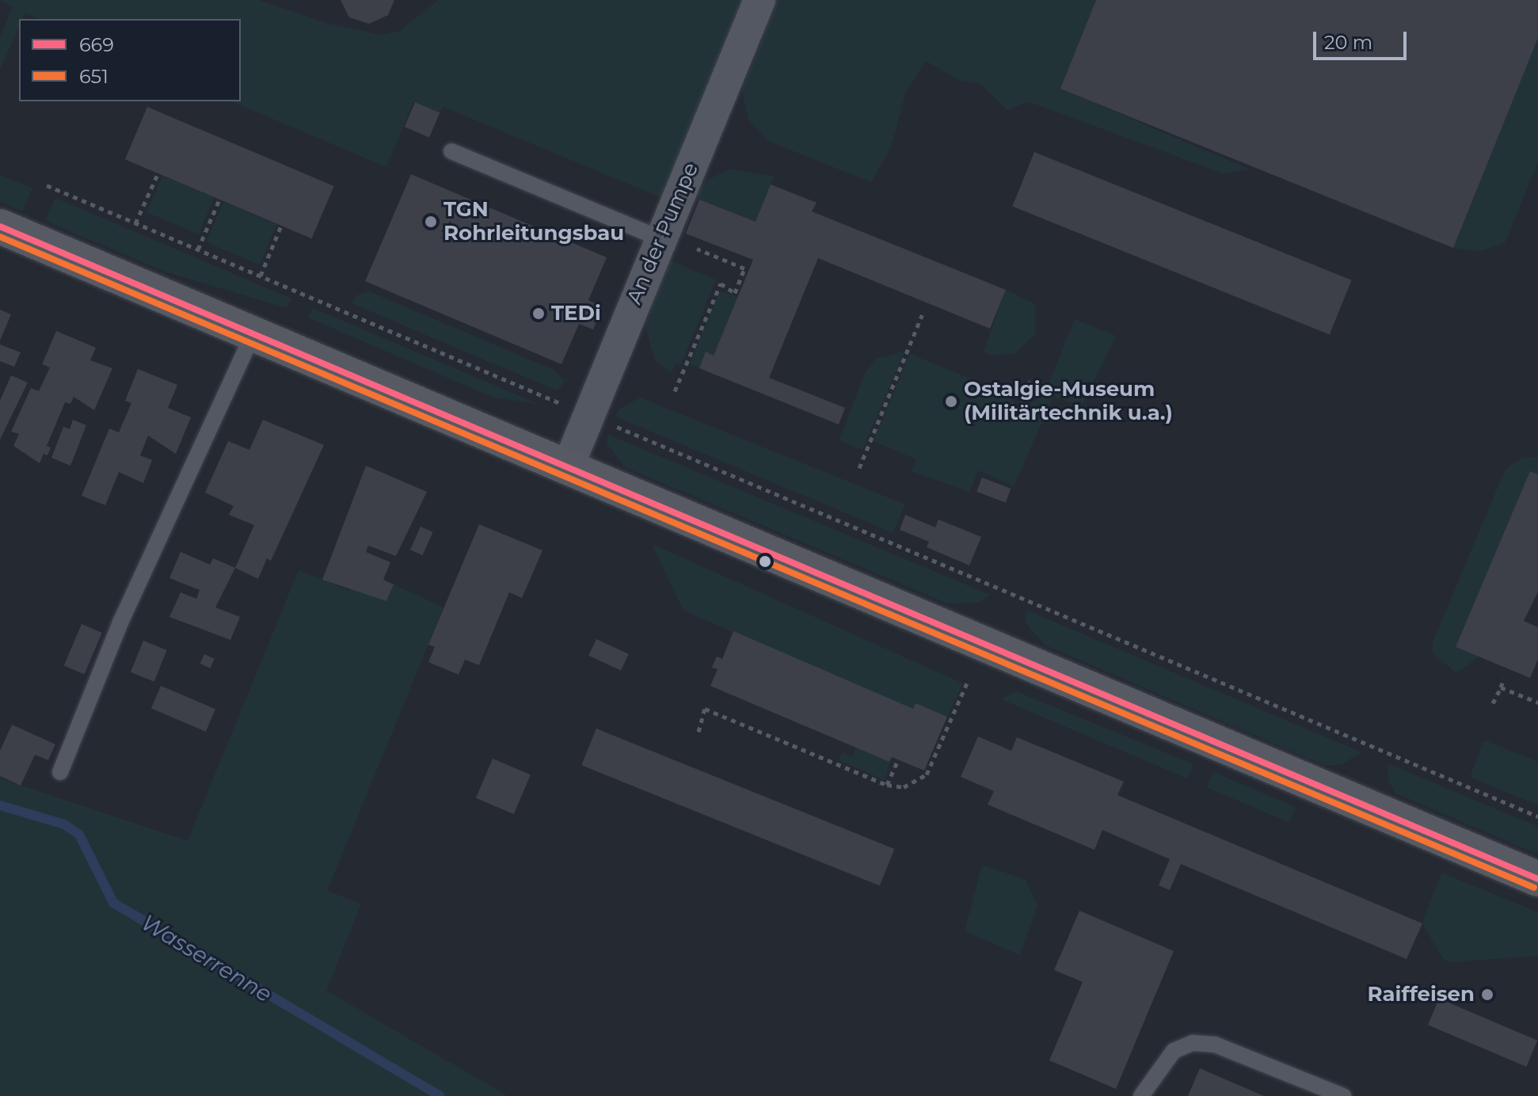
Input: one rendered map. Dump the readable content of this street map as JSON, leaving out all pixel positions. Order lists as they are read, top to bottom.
{
  "streets": {
    "street": ["An der Pumpe"]
  },
  "water": ["Wasserrenne"],
  "places": [
    "TGN Rohrleitungsbau",
    "TEDi",
    "Ostalgie-Museum (Militärtechnik u.a.)",
    "Raiffeisen"
  ],
  "lines": ["transit line 669", "transit line 651"],
  "legend": ["669", "651"],
  "scale_bar": "20 m"
}
